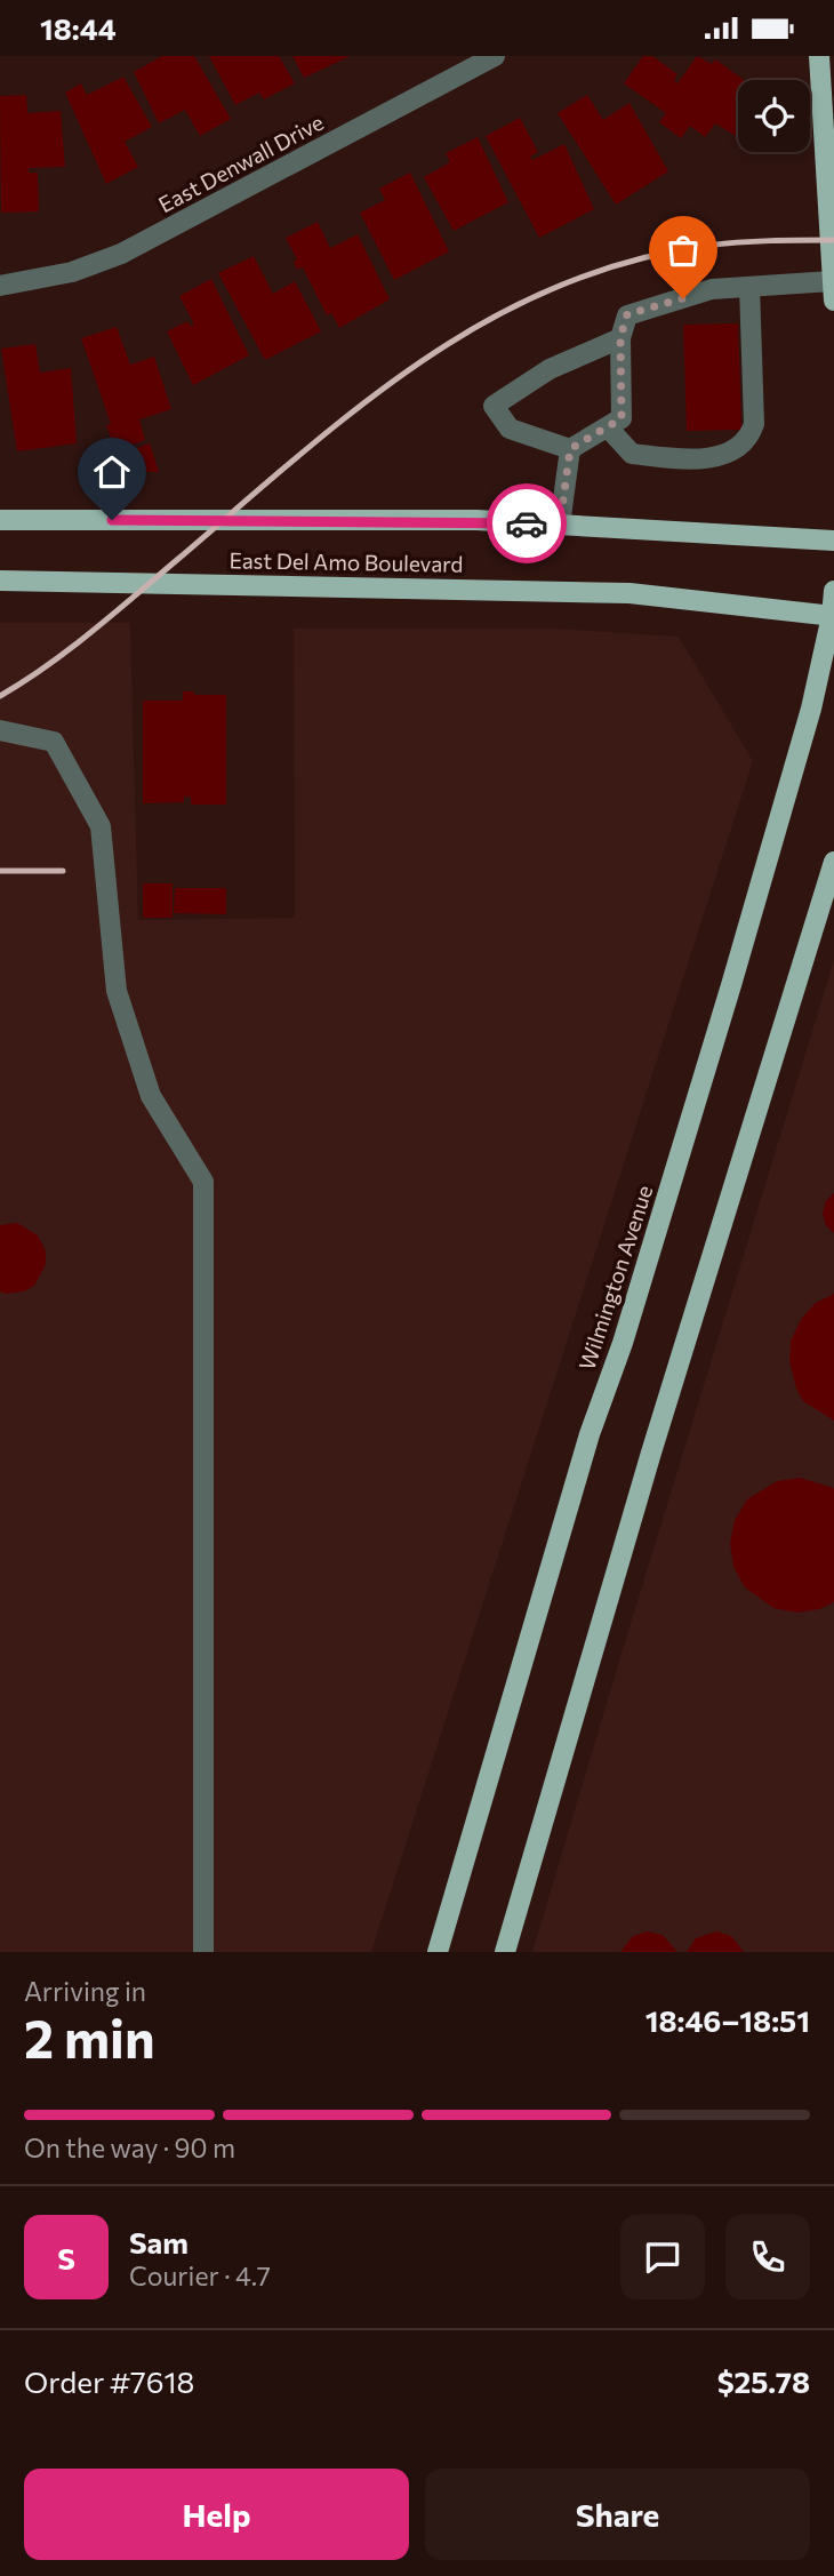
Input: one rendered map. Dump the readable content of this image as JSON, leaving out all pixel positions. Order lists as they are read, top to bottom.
{
  "streets": {
    "main road": ["East Del Amo Boulevard", "Wilmington Avenue"],
    "street": ["East Denwall Drive"]
  },
  "crossings": [
    ["East Del Amo Boulevard", "Wilmington Avenue"]
  ],
  "page": {
    "status": "18:44",
    "heading": ["2 min", "Arriving in", "18:46–18:51"],
    "panel": [
      "Sam",
      "Courier · 4.7",
      "Order #7618",
      "$25.78"
    ],
    "bar": "On the way · 90 m",
    "round": "S",
    "buttons": ["Help", "Share"]
  }
}
